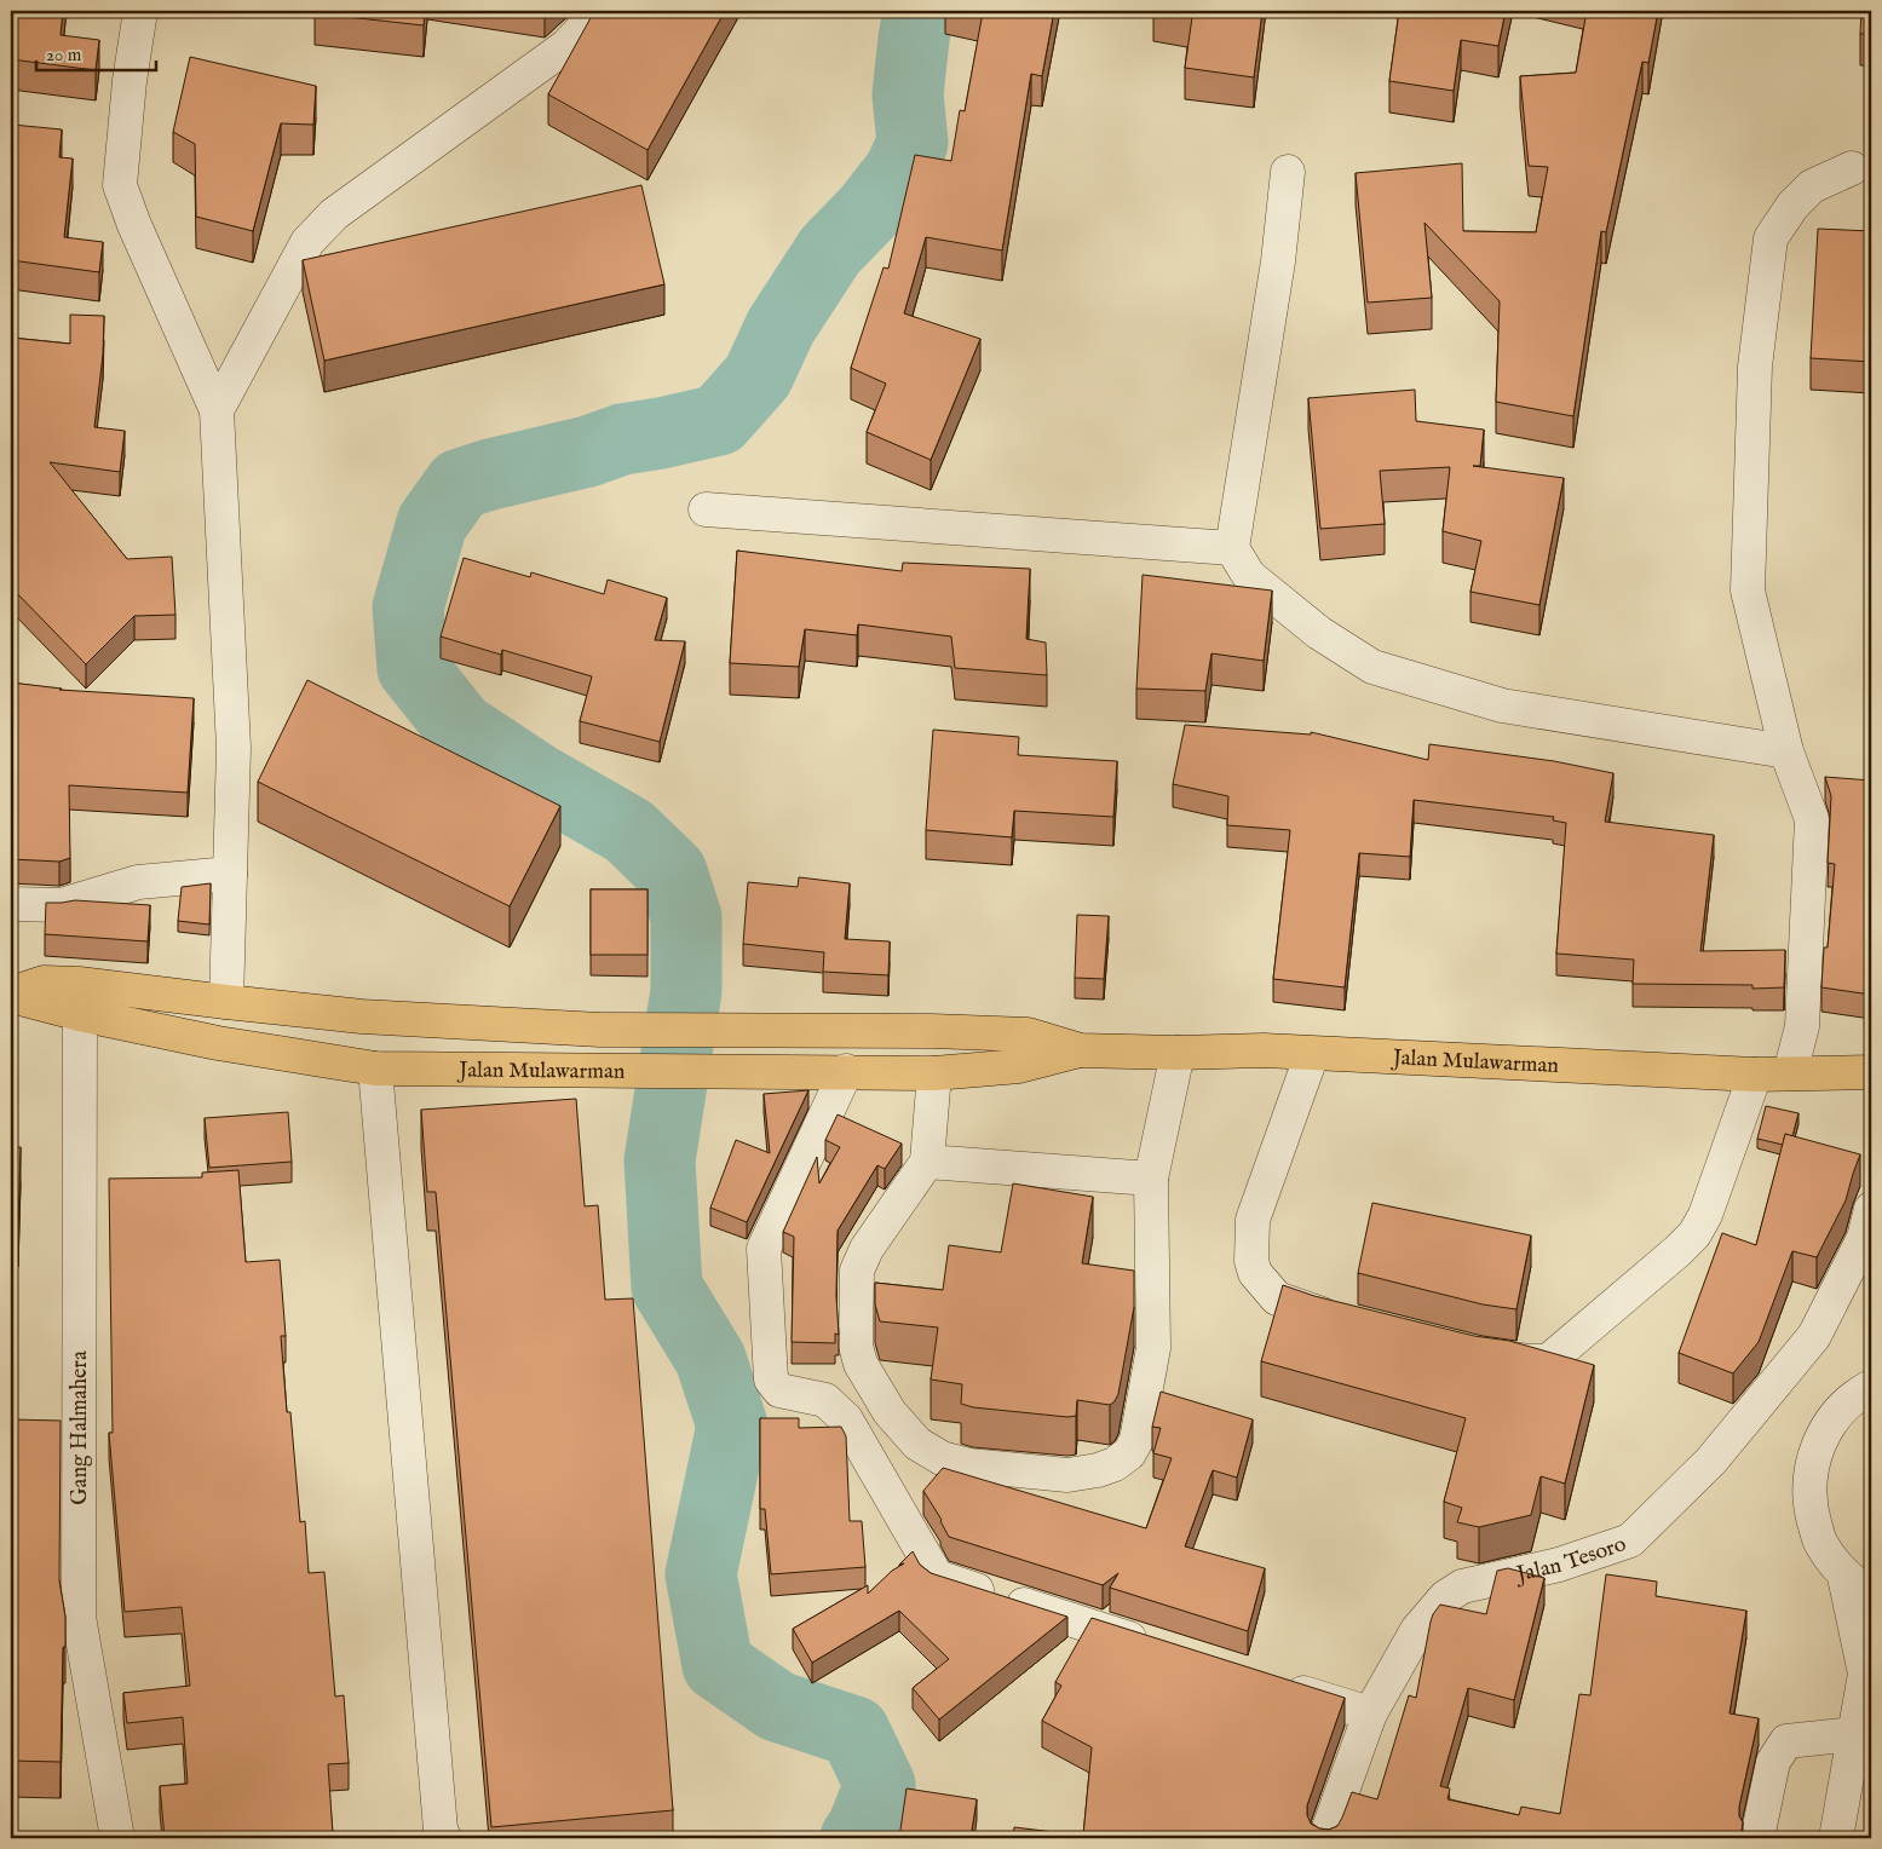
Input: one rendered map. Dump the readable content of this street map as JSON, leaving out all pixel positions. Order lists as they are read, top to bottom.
{
  "streets": {
    "highway": ["Jalan Mulawarman"],
    "street": ["Gang Halmahera", "Jalan Tesoro"]
  },
  "crossings": [
    ["Jalan Mulawarman", "Gang Halmahera"]
  ],
  "scale_bar": "20 m"
}
